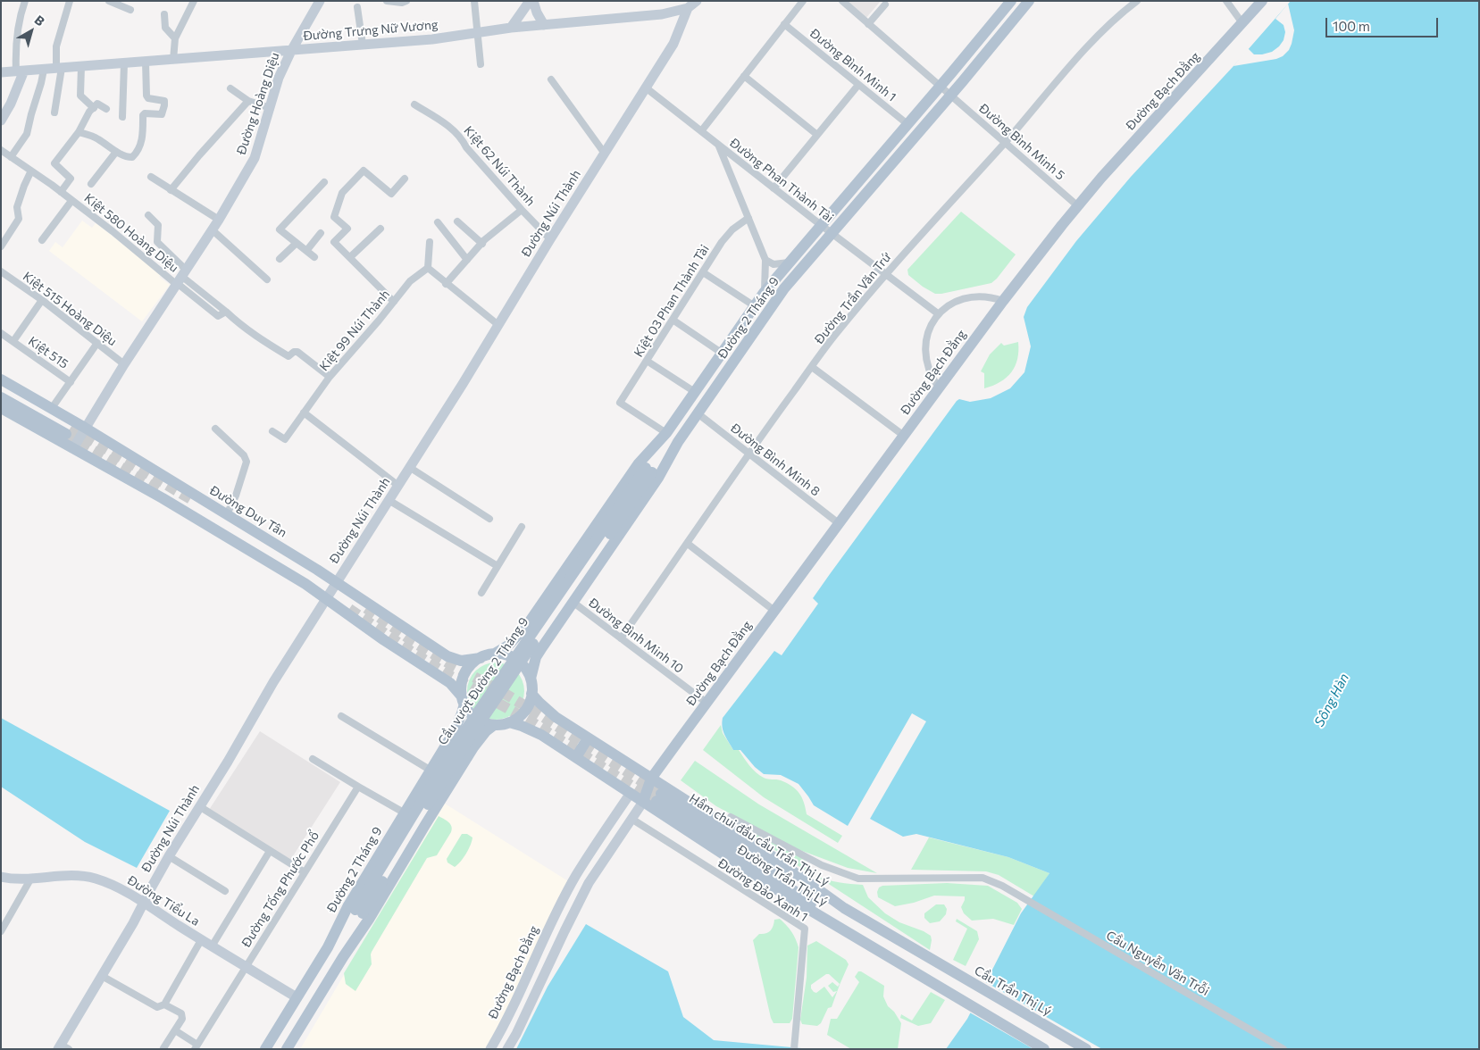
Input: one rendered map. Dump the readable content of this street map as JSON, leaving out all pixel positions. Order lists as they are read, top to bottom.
{
  "streets": {
    "main road": [
      "Đường Trưng Nữ Vương",
      "Đường Bạch Đằng",
      "Đường Hoàng Diệu",
      "Đường Núi Thành",
      "Đường 2 Tháng 9",
      "Đường Duy Tân",
      "Cầu vượt Đường 2 Tháng 9",
      "Hầm chui đầu cầu Trần Thị Lý",
      "Đường Trần Thị Lý",
      "Đường Tiểu La",
      "Cầu Trần Thị Lý"
    ],
    "street": [
      "Đường Bình Minh 1",
      "Đường Bình Minh 5",
      "Kiệt 62 Núi Thành",
      "Đường Phan Thành Tài",
      "Kiệt 580 Hoàng Diệu",
      "Đường Trần Văn Trứ",
      "Kiệt 03 Phan Thành Tài",
      "Kiệt 515 Hoàng Diệu",
      "Kiệt 99 Núi Thành",
      "Kiệt 515",
      "Đường Bình Minh 8",
      "Đường Bình Minh 10",
      "Đường Tống Phước Phổ",
      "Đường Đảo Xanh 1",
      "Cầu Nguyễn Văn Trỗi"
    ]
  },
  "crossings": [
    ["Đường Trưng Nữ Vương", "Đường Hoàng Diệu"],
    ["Đường Trưng Nữ Vương", "Đường Núi Thành"],
    ["Đường Bình Minh 1", "Đường 2 Tháng 9"],
    ["Đường Bạch Đằng", "Đường Bình Minh 5"],
    ["Đường Bạch Đằng", "Đường Bình Minh 8"],
    ["Đường Bạch Đằng", "Đường Bình Minh 10"],
    ["Đường Bạch Đằng", "Đường Trần Thị Lý"],
    ["Đường Hoàng Diệu", "Kiệt 580 Hoàng Diệu"],
    ["Đường Hoàng Diệu", "Kiệt 515 Hoàng Diệu"],
    ["Đường Hoàng Diệu", "Đường Duy Tân"],
    ["Đường Bình Minh 5", "Đường Trần Văn Trứ"],
    ["Đường Bình Minh 5", "Đường 2 Tháng 9"],
    ["Kiệt 62 Núi Thành", "Đường Núi Thành"],
    ["Đường Phan Thành Tài", "Đường Núi Thành"],
    ["Đường Phan Thành Tài", "Đường Trần Văn Trứ"],
    ["Đường Phan Thành Tài", "Kiệt 03 Phan Thành Tài"],
    ["Đường Phan Thành Tài", "Đường 2 Tháng 9"],
    ["Đường Núi Thành", "Đường Duy Tân"],
    ["Đường Núi Thành", "Đường Tiểu La"],
    ["Đường Trần Văn Trứ", "Đường Bình Minh 8"],
    ["Đường Trần Văn Trứ", "Đường Bình Minh 10"],
    ["Kiệt 03 Phan Thành Tài", "Đường 2 Tháng 9"],
    ["Kiệt 03 Phan Thành Tài", "Cầu vượt Đường 2 Tháng 9"],
    ["Kiệt 515 Hoàng Diệu", "Kiệt 515"],
    ["Đường 2 Tháng 9", "Đường Bình Minh 8"],
    ["Đường 2 Tháng 9", "Đường Duy Tân"],
    ["Đường 2 Tháng 9", "Đường Bình Minh 10"],
    ["Đường 2 Tháng 9", "Cầu vượt Đường 2 Tháng 9"],
    ["Đường 2 Tháng 9", "Đường Trần Thị Lý"],
    ["Đường 2 Tháng 9", "Đường Tiểu La"],
    ["Đường Duy Tân", "Đường Trần Thị Lý"],
    ["Hầm chui đầu cầu Trần Thị Lý", "Đường Trần Thị Lý"],
    ["Đường Trần Thị Lý", "Cầu Trần Thị Lý"],
    ["Đường Tống Phước Phổ", "Đường Tiểu La"]
  ],
  "water": ["Sông Hàn"],
  "scale_bar": "100 m",
  "north": "top right"
}
